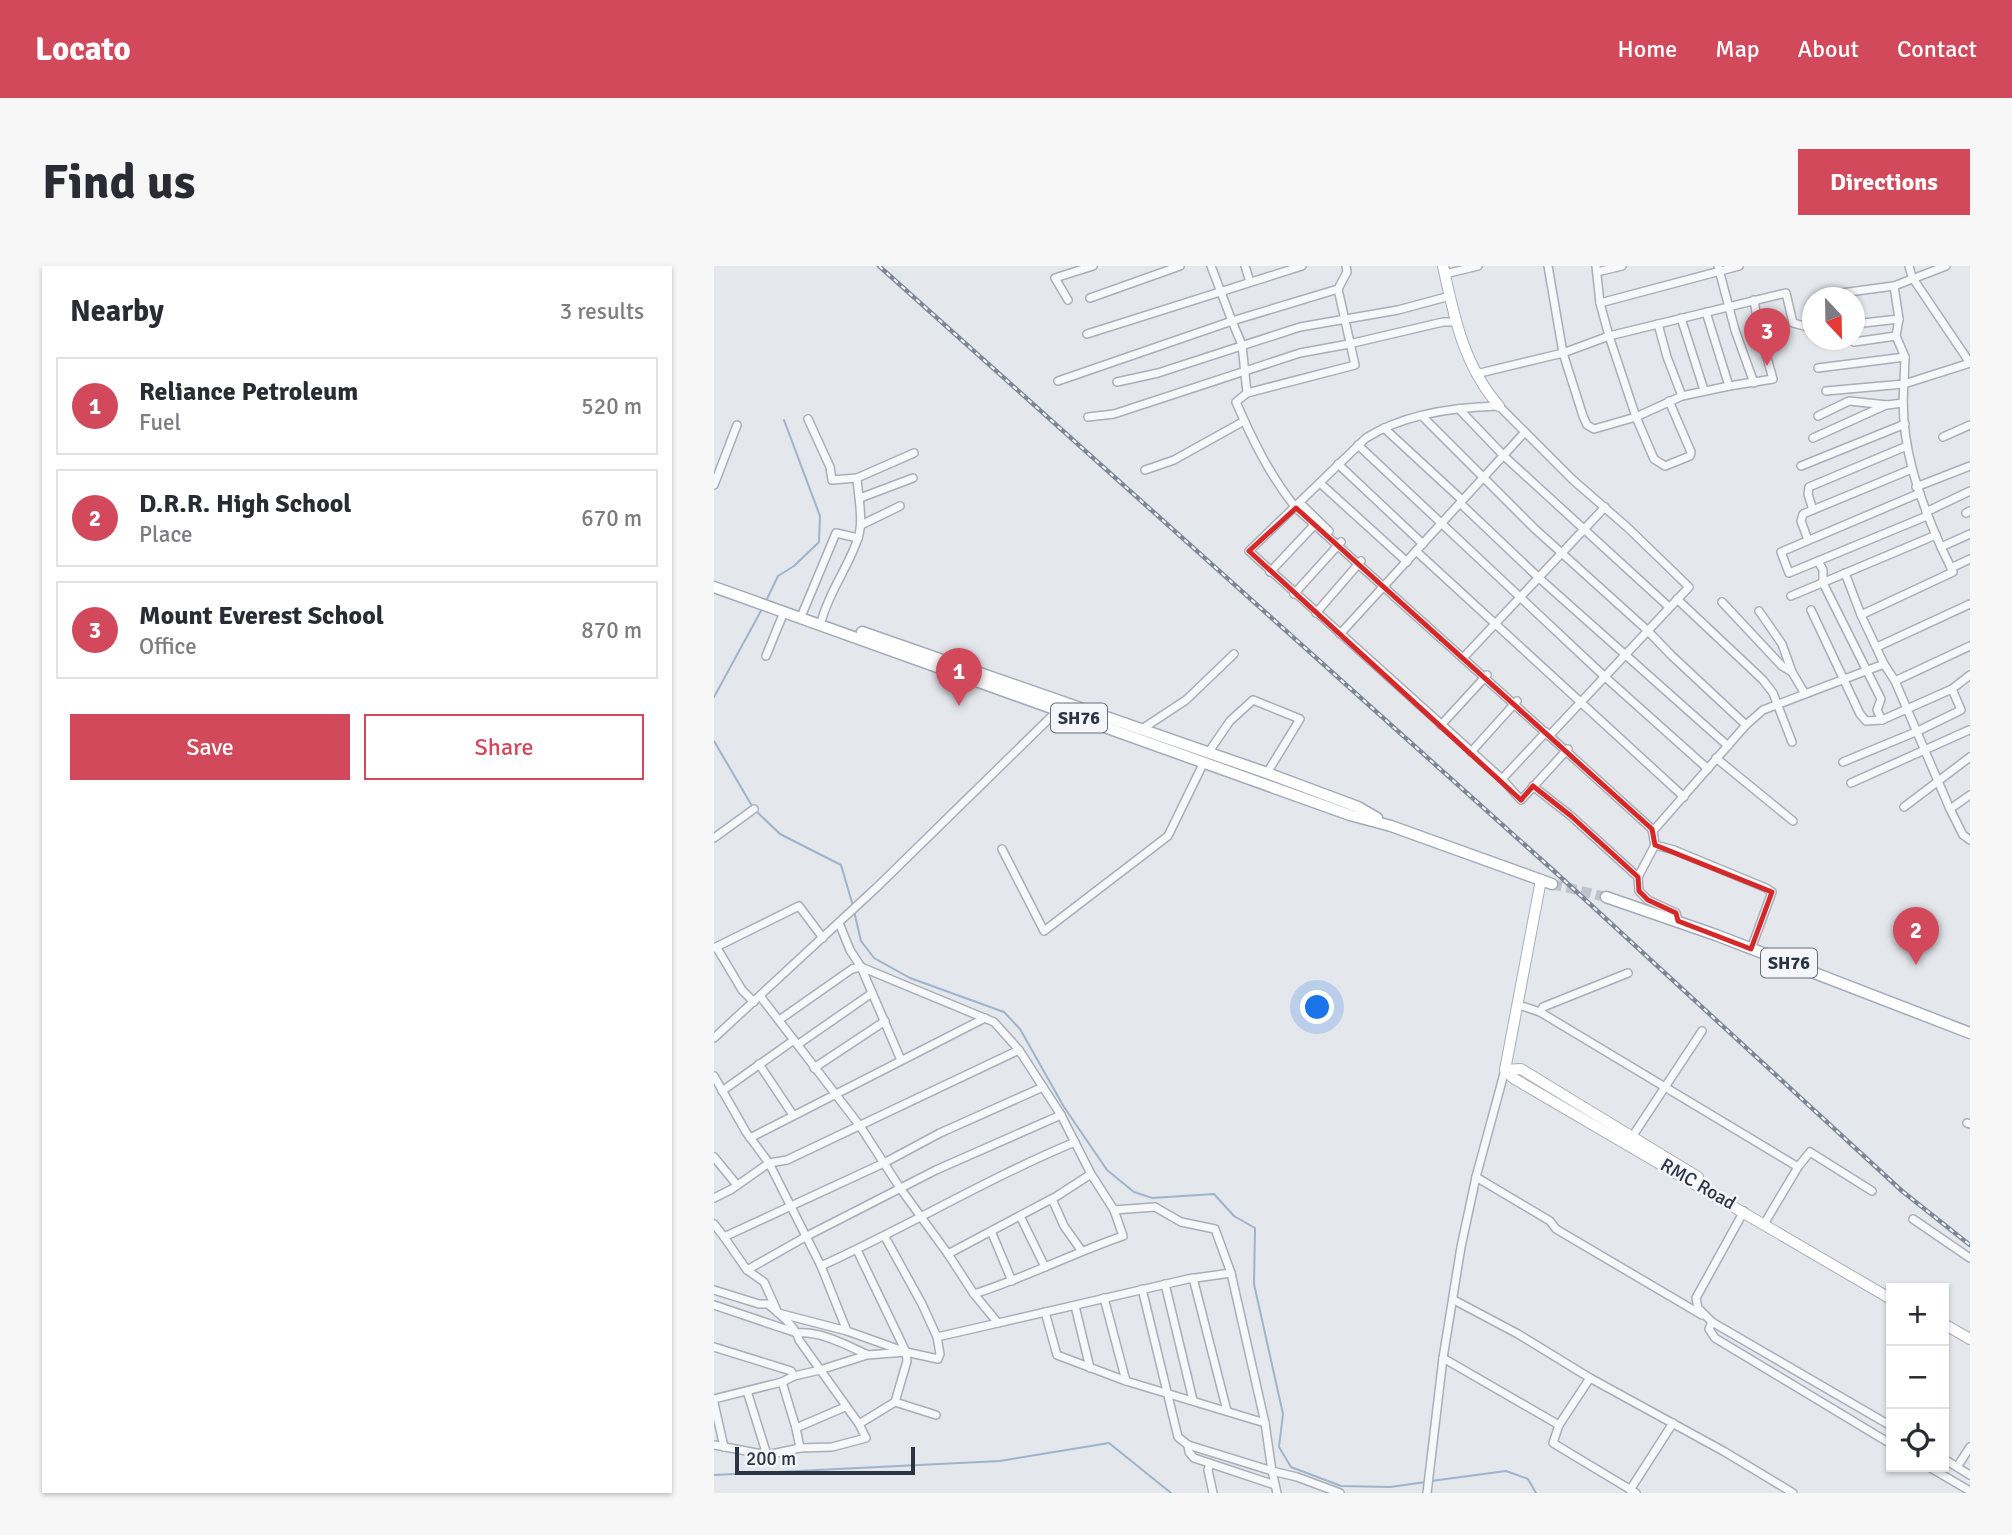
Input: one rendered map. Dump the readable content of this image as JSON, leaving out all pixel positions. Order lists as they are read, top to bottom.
{
  "streets": {
    "main road": ["SH76"],
    "street": ["RMC Road"]
  },
  "scale_bar": "200 m",
  "north": "bottom",
  "page": {
    "header": "Locato",
    "nav": [
      "Home",
      "Map",
      "About",
      "Contact"
    ],
    "buttons": [
      "Directions",
      ["Save", "Share"]
    ],
    "title": "Find us",
    "heading": ["Nearby", "3 results"],
    "pins": ["3", "1", "2"],
    "list": [
      {
        "mark": "1",
        "name": "Reliance Petroleum",
        "note": "Fuel",
        "value": "520 m"
      },
      {
        "mark": "2",
        "name": "D.R.R. High School",
        "note": "Place",
        "value": "670 m"
      },
      {
        "mark": "3",
        "name": "Mount Everest School",
        "note": "Office",
        "value": "870 m"
      }
    ],
    "map_buttons": ["+", "−"],
    "scale": "200 m"
  }
}
